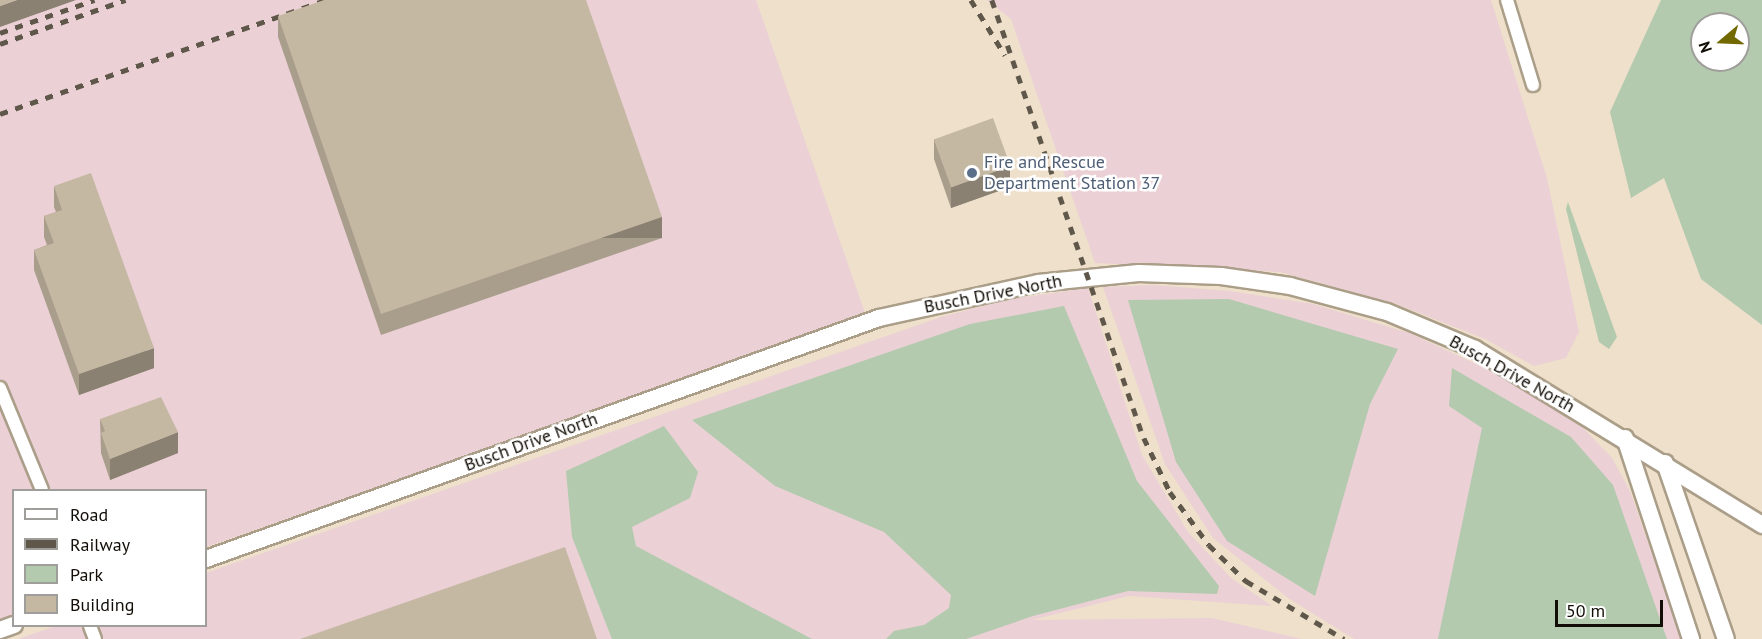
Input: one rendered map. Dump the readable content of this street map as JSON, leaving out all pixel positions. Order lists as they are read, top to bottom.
{
  "streets": {
    "street": ["Busch Drive North"]
  },
  "places": ["Fire and Rescue Department Station 37"],
  "legend": [
    "Road",
    "Railway",
    "Park",
    "Building"
  ],
  "scale_bar": "50 m",
  "north": "left"
}
